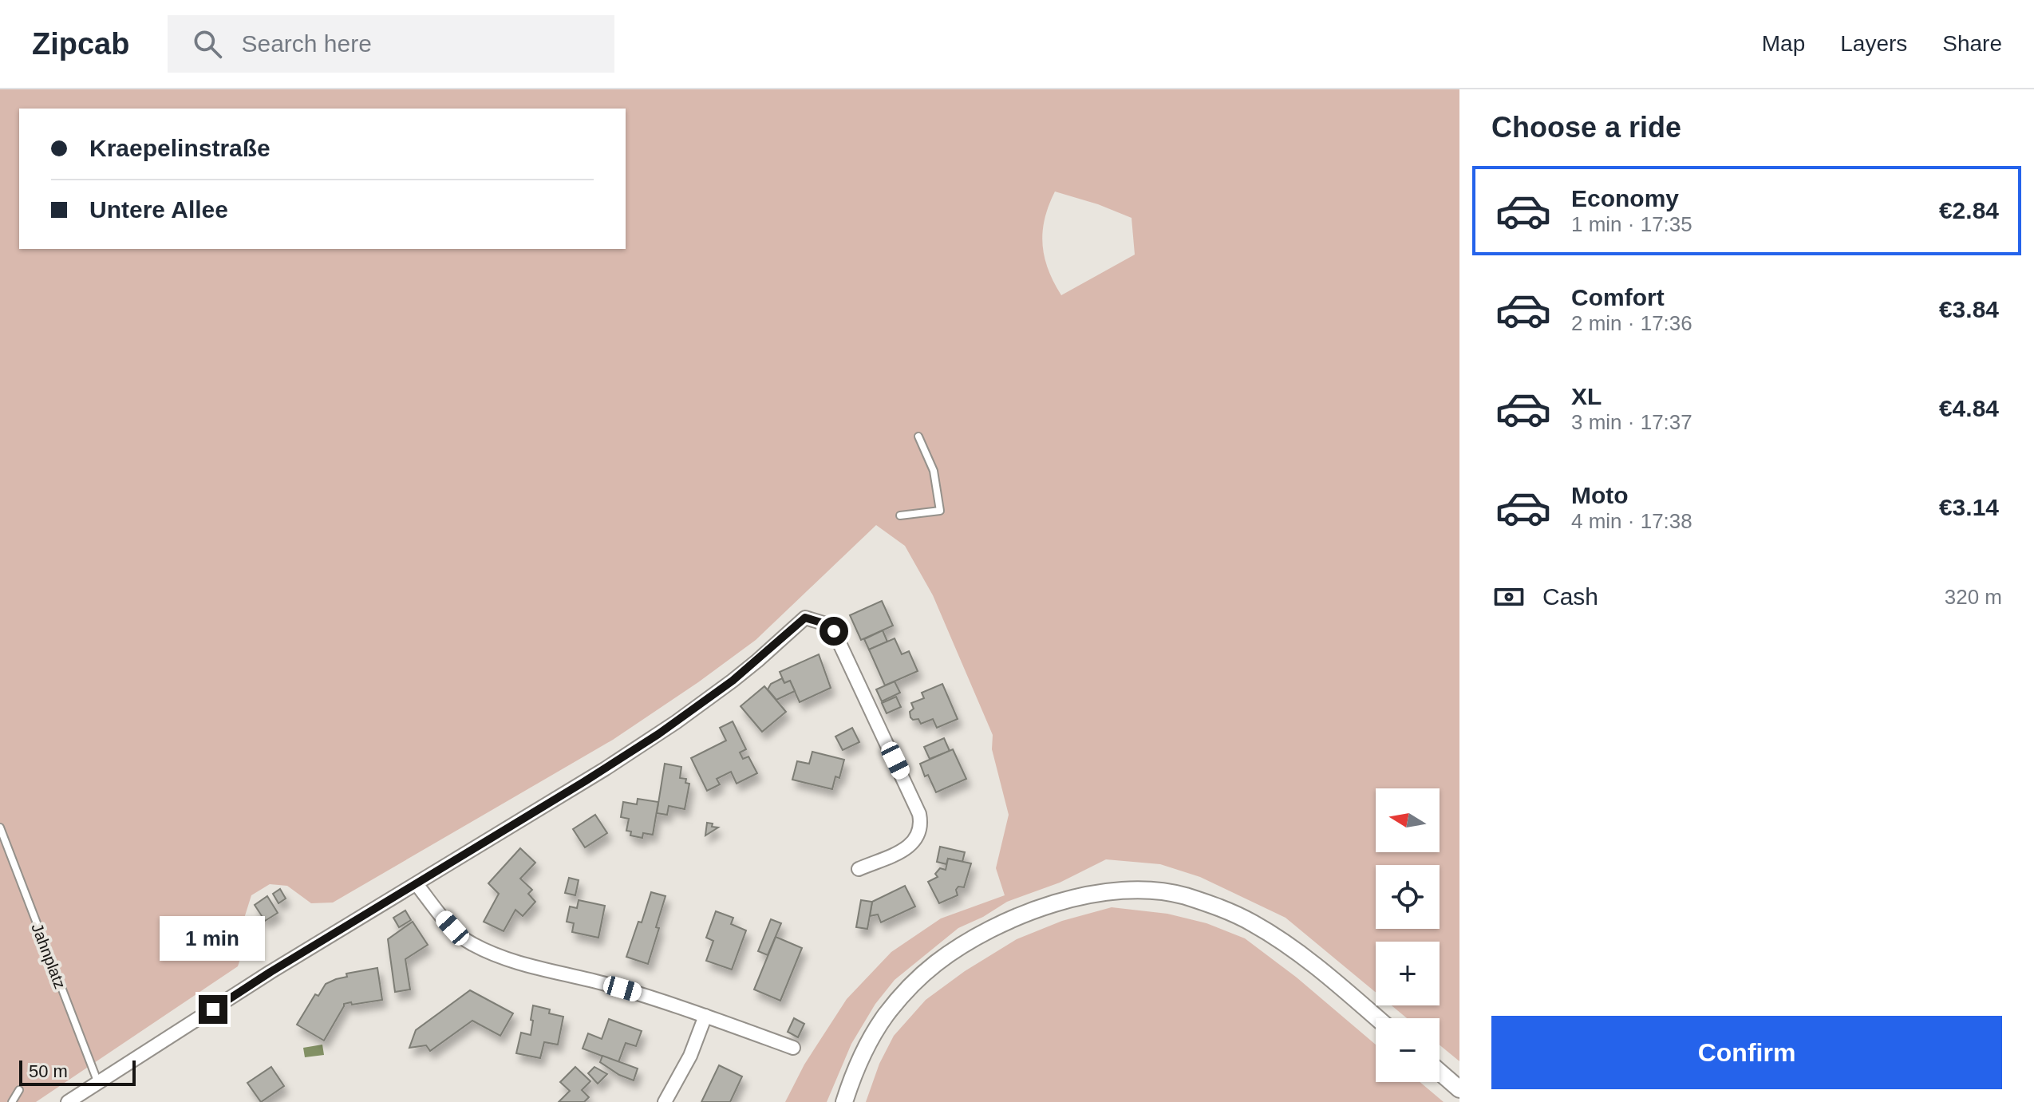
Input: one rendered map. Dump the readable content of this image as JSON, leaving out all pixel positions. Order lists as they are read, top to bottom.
{
  "streets": {
    "lane": ["Jahnplatz"]
  },
  "scale_bar": "50 m",
  "north": "left",
  "page": {
    "header": "Zipcab",
    "search": "Search here",
    "nav": ["Map", "Layers", "Share"],
    "heading": "Choose a ride",
    "banner": ["Kraepelinstraße", "Untere Allee"],
    "list": [
      {
        "name": "Economy",
        "note": "1 min · 17:35",
        "value": "€2.84"
      },
      {
        "name": "Comfort",
        "note": "2 min · 17:36",
        "value": "€3.84"
      },
      {
        "name": "XL",
        "note": "3 min · 17:37",
        "value": "€4.84"
      },
      {
        "name": "Moto",
        "note": "4 min · 17:38",
        "value": "€3.14"
      }
    ],
    "pay": ["Cash", "320 m"],
    "map_buttons": ["+", "−"],
    "bubble": "1 min",
    "buttons": "Confirm",
    "scale": "50 m"
  }
}
